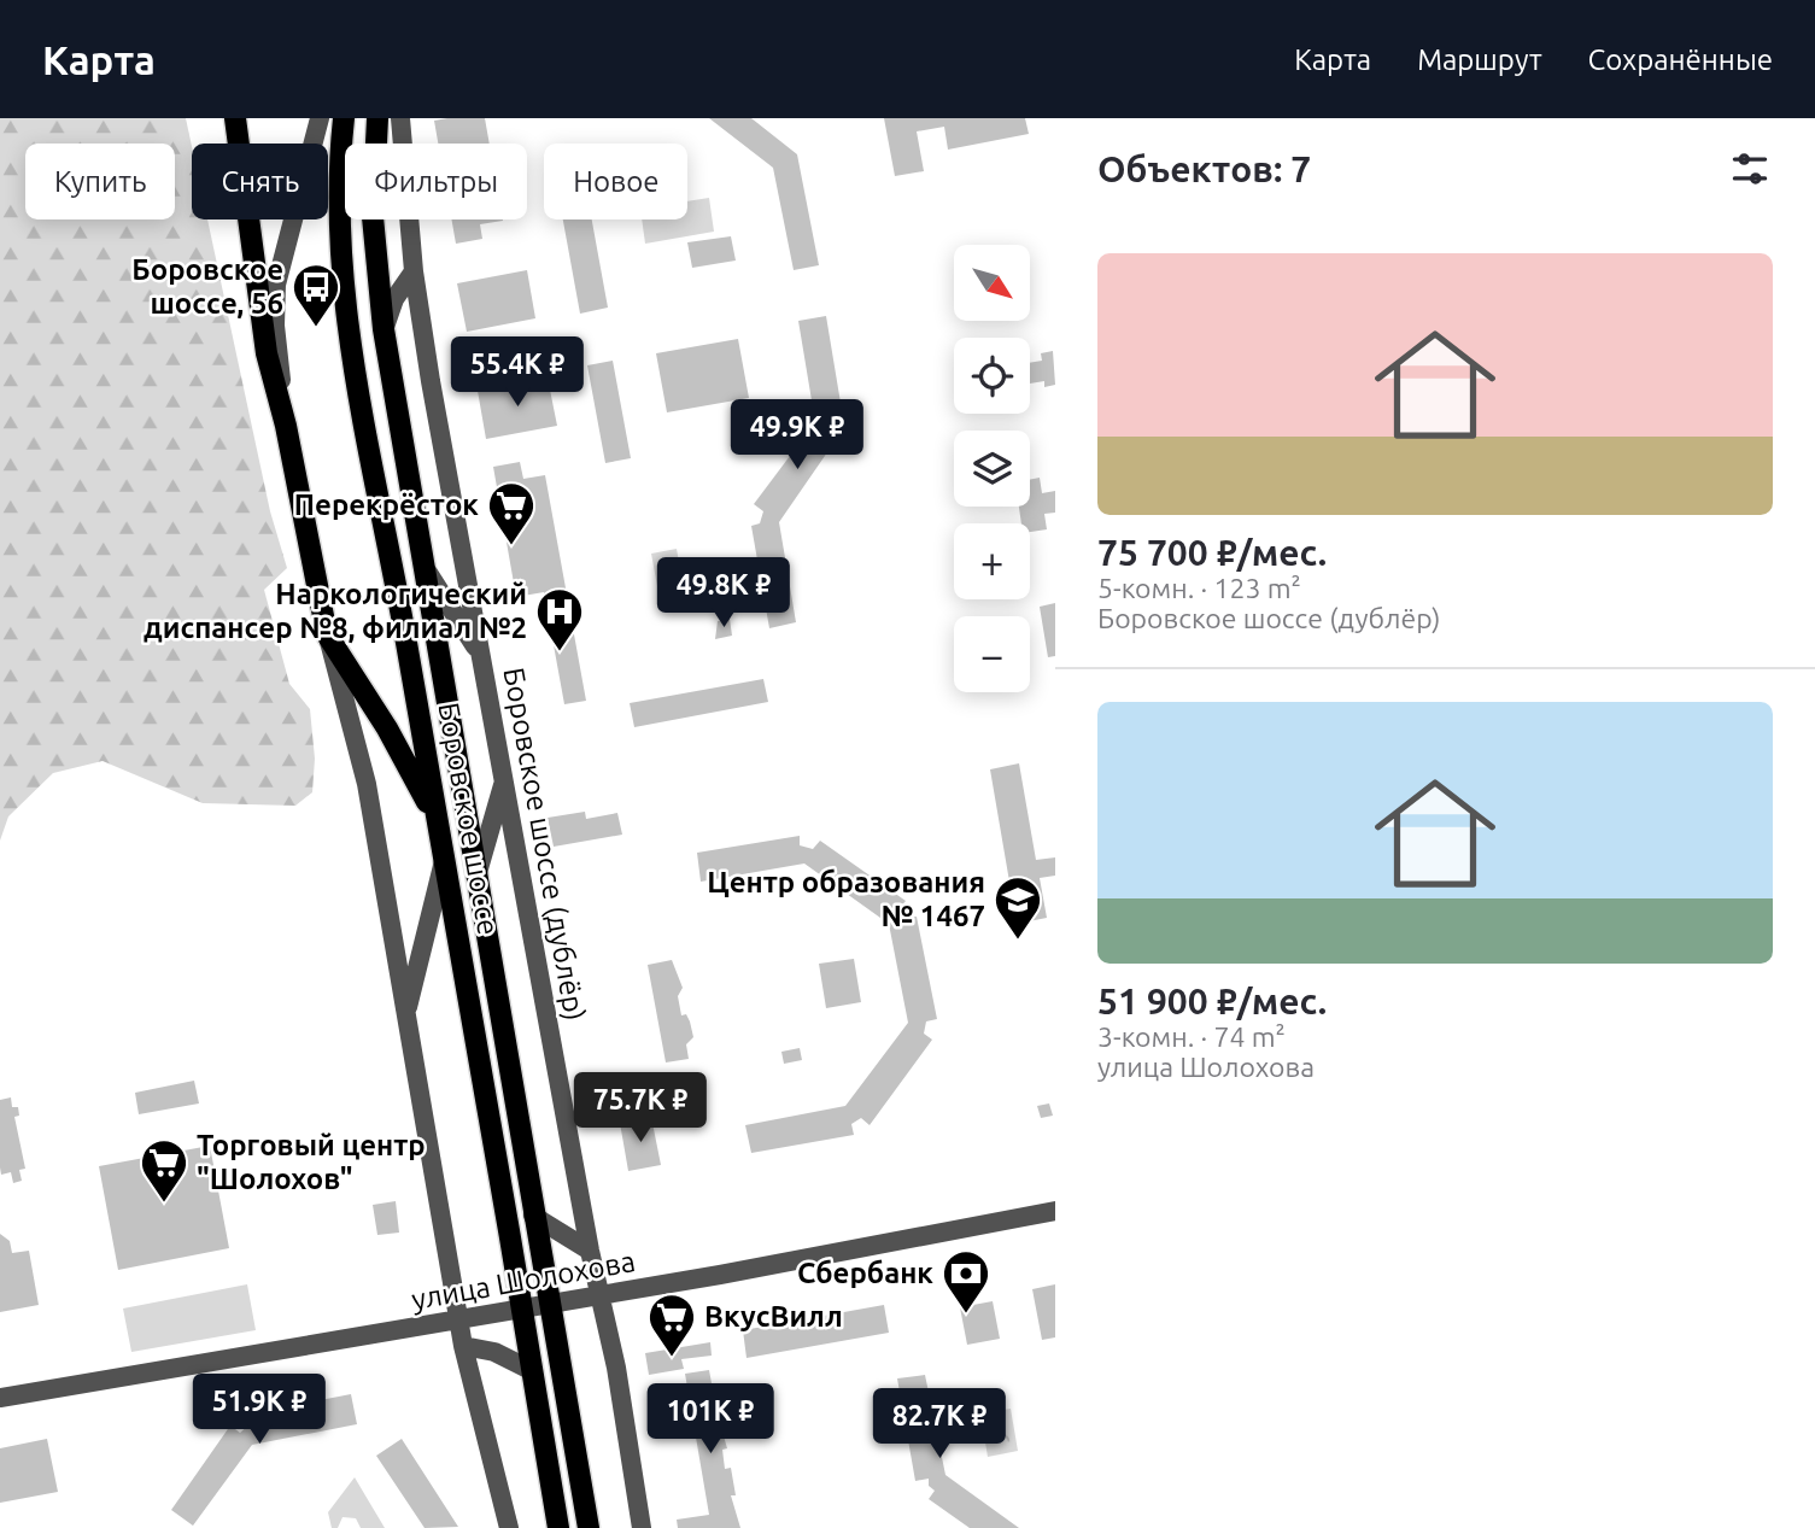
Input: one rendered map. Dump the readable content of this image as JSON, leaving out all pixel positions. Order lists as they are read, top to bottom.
{
  "streets": {
    "main road": ["Боровское шоссе"],
    "street": ["Боровское шоссе (дублёр)", "улица Шолохова"]
  },
  "crossings": [
    ["Боровское шоссе", "улица Шолохова"],
    ["Боровское шоссе (дублёр)", "улица Шолохова"]
  ],
  "places": {
    "bus stop": ["Боровское шоссе, 56"],
    "supermarket": ["Перекрёсток", "Торговый центр \"Шолохов\"", "ВкусВилл"],
    "hospital": ["Наркологический диспансер №8, филиал №2"],
    "school or university": ["Центр образования № 1467"],
    "bank": ["Сбербанк"]
  },
  "north": "bottom right",
  "page": {
    "header": "Карта",
    "nav": ["Карта", "Маршрут", "Сохранённые"],
    "heading": "Объектов: 7",
    "chip": [
      "Купить",
      "Снять",
      "Фильтры",
      "Новое"
    ],
    "list": [
      {
        "name": "75 700 ₽/мес.",
        "note": "5-комн. · 123 m² · Боровское шоссе (дублёр)"
      },
      {
        "name": "51 900 ₽/мес.",
        "note": "3-комн. · 74 m² · улица Шолохова"
      }
    ],
    "map_buttons": ["+", "−"],
    "price": [
      "55.4K ₽",
      "49.9K ₽",
      "49.8K ₽",
      "75.7K ₽",
      "51.9K ₽",
      "101K ₽",
      "82.7K ₽"
    ]
  }
}
